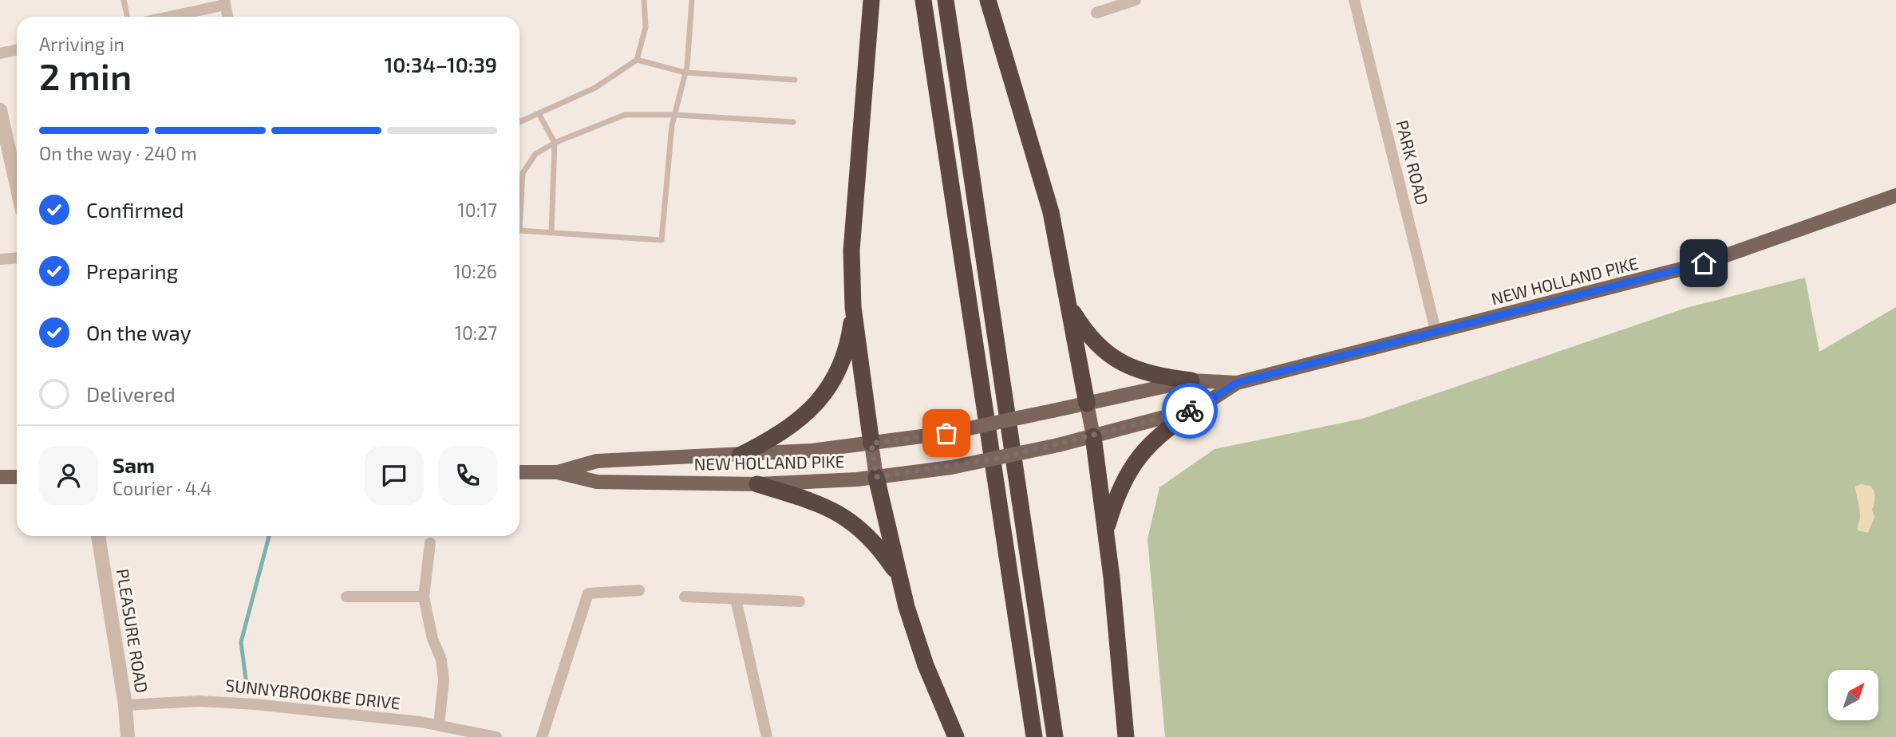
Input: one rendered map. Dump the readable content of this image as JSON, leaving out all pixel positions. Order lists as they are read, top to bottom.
{
  "streets": {
    "main road": ["NEW HOLLAND PIKE"],
    "street": ["PARK ROAD", "PLEASURE ROAD", "SUNNYBROOKBE DRIVE"]
  },
  "crossings": [
    ["PARK ROAD", "NEW HOLLAND PIKE"],
    ["PLEASURE ROAD", "SUNNYBROOKBE DRIVE"]
  ],
  "north": "top right",
  "page": {
    "heading": ["2 min", "Arriving in", "10:34–10:39"],
    "panel": ["Sam", "Courier · 4.4"],
    "bar": "On the way · 240 m",
    "list": [
      ["Confirmed", "10:17"],
      ["Preparing", "10:26"],
      ["On the way", "10:27"],
      "Delivered"
    ]
  }
}
